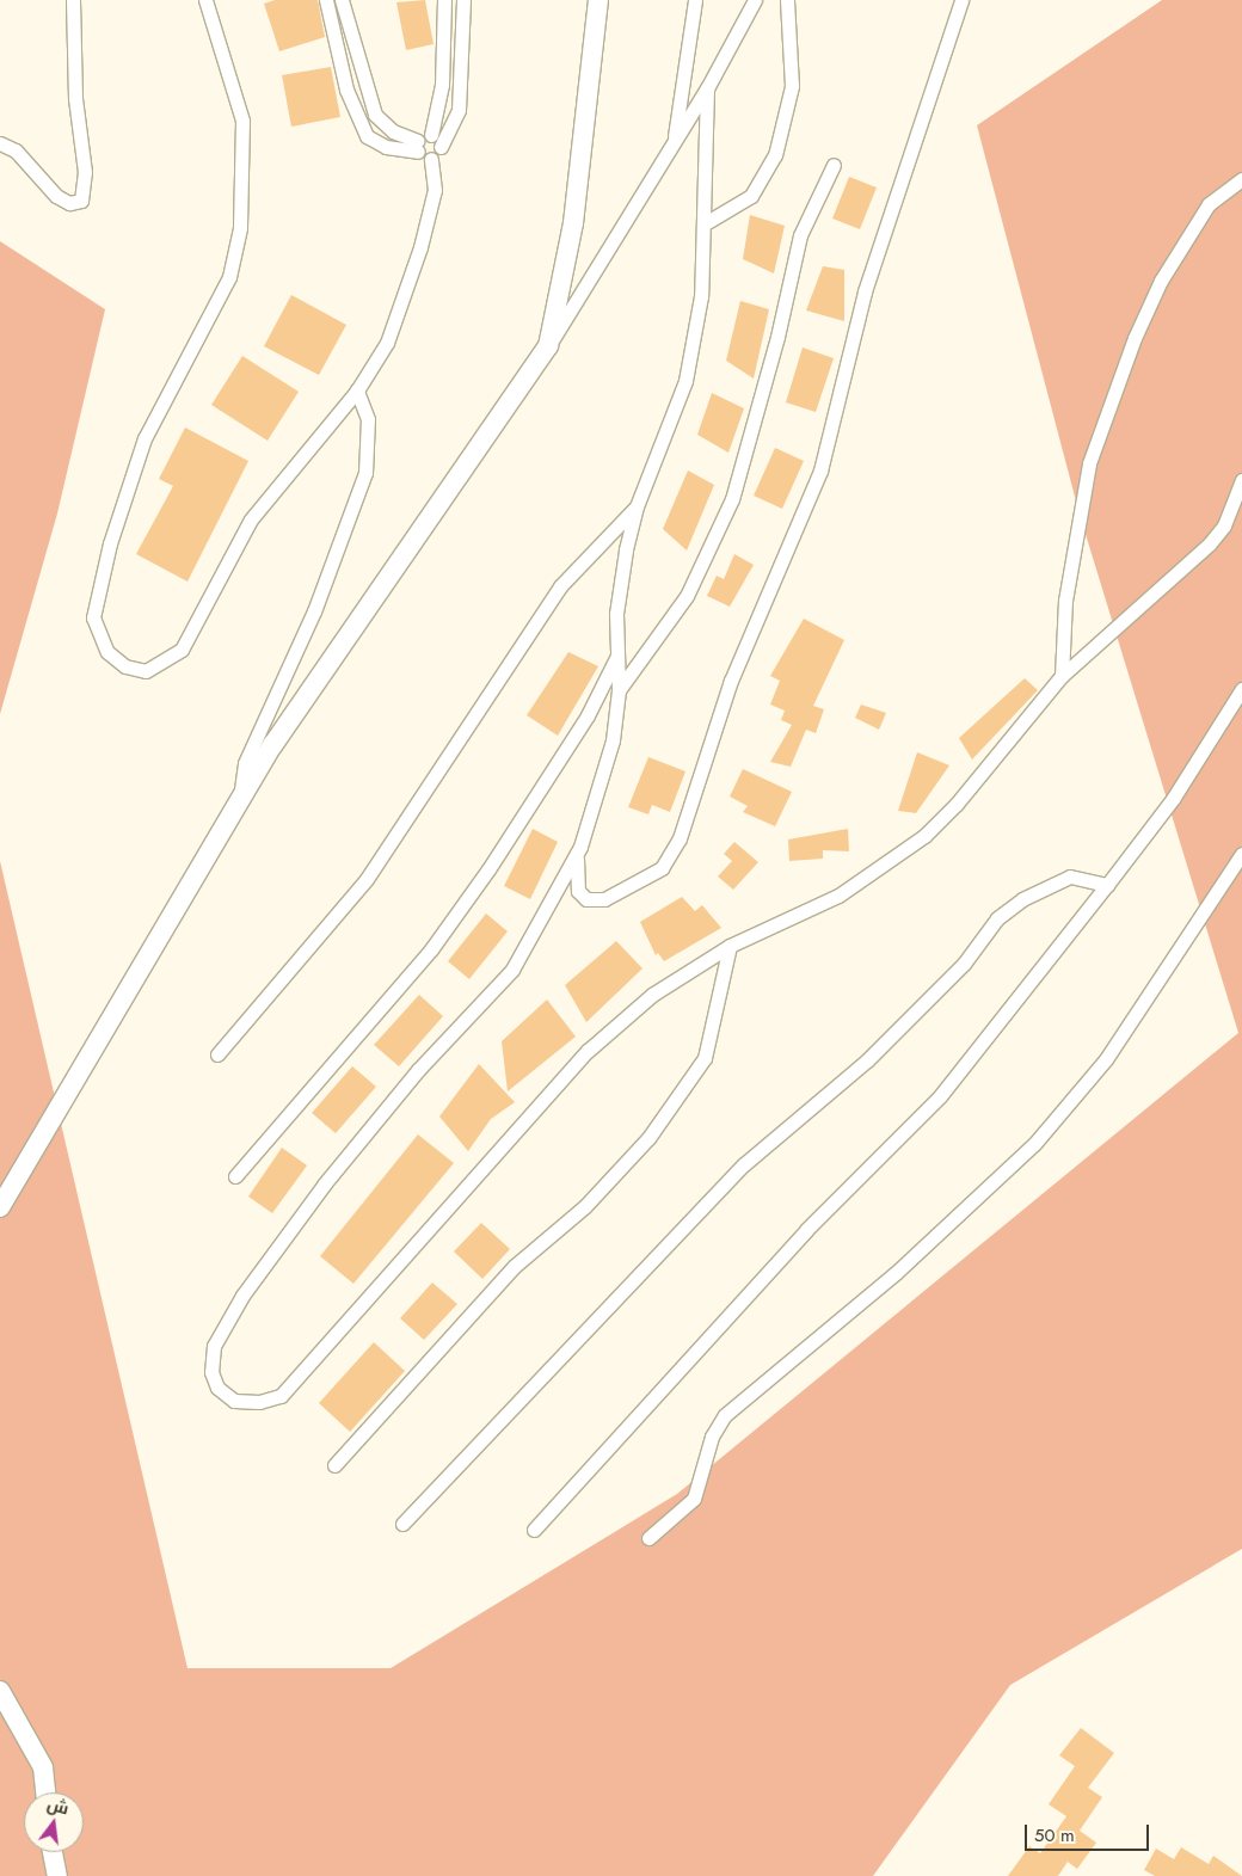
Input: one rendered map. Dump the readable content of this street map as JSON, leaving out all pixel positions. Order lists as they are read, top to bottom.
{
  "scale_bar": "50 m",
  "north": "top"
}
